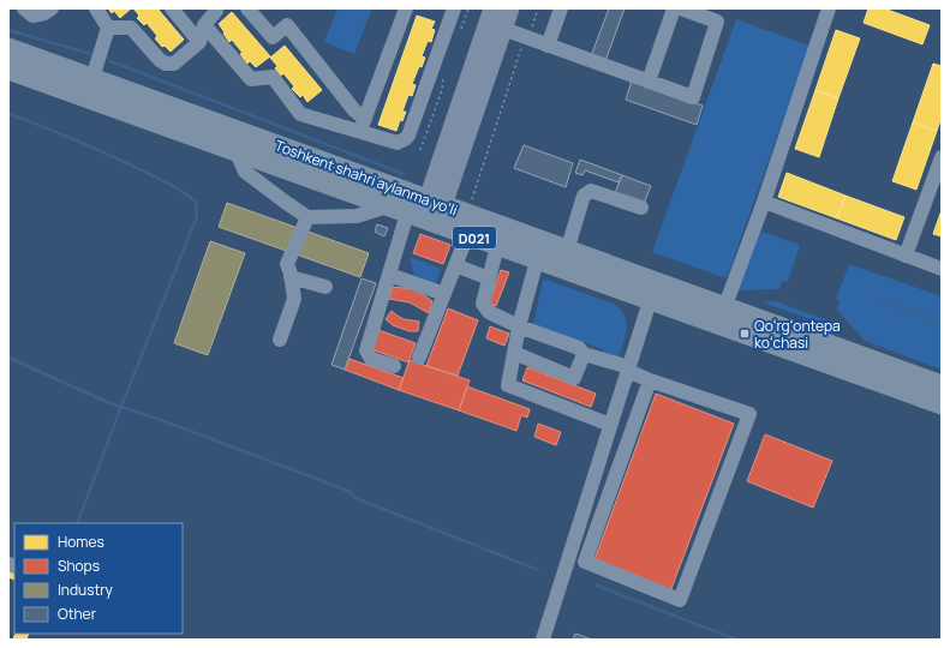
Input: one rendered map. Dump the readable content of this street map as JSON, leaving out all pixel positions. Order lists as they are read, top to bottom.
{
  "streets": {
    "highway": ["Toshkent shahri aylanma yoʻli", "D021"]
  },
  "places": {
    "transit": ["Qoʻrgʻontepa koʻchasi"]
  },
  "legend": [
    "Homes",
    "Shops",
    "Industry",
    "Other"
  ]
}
